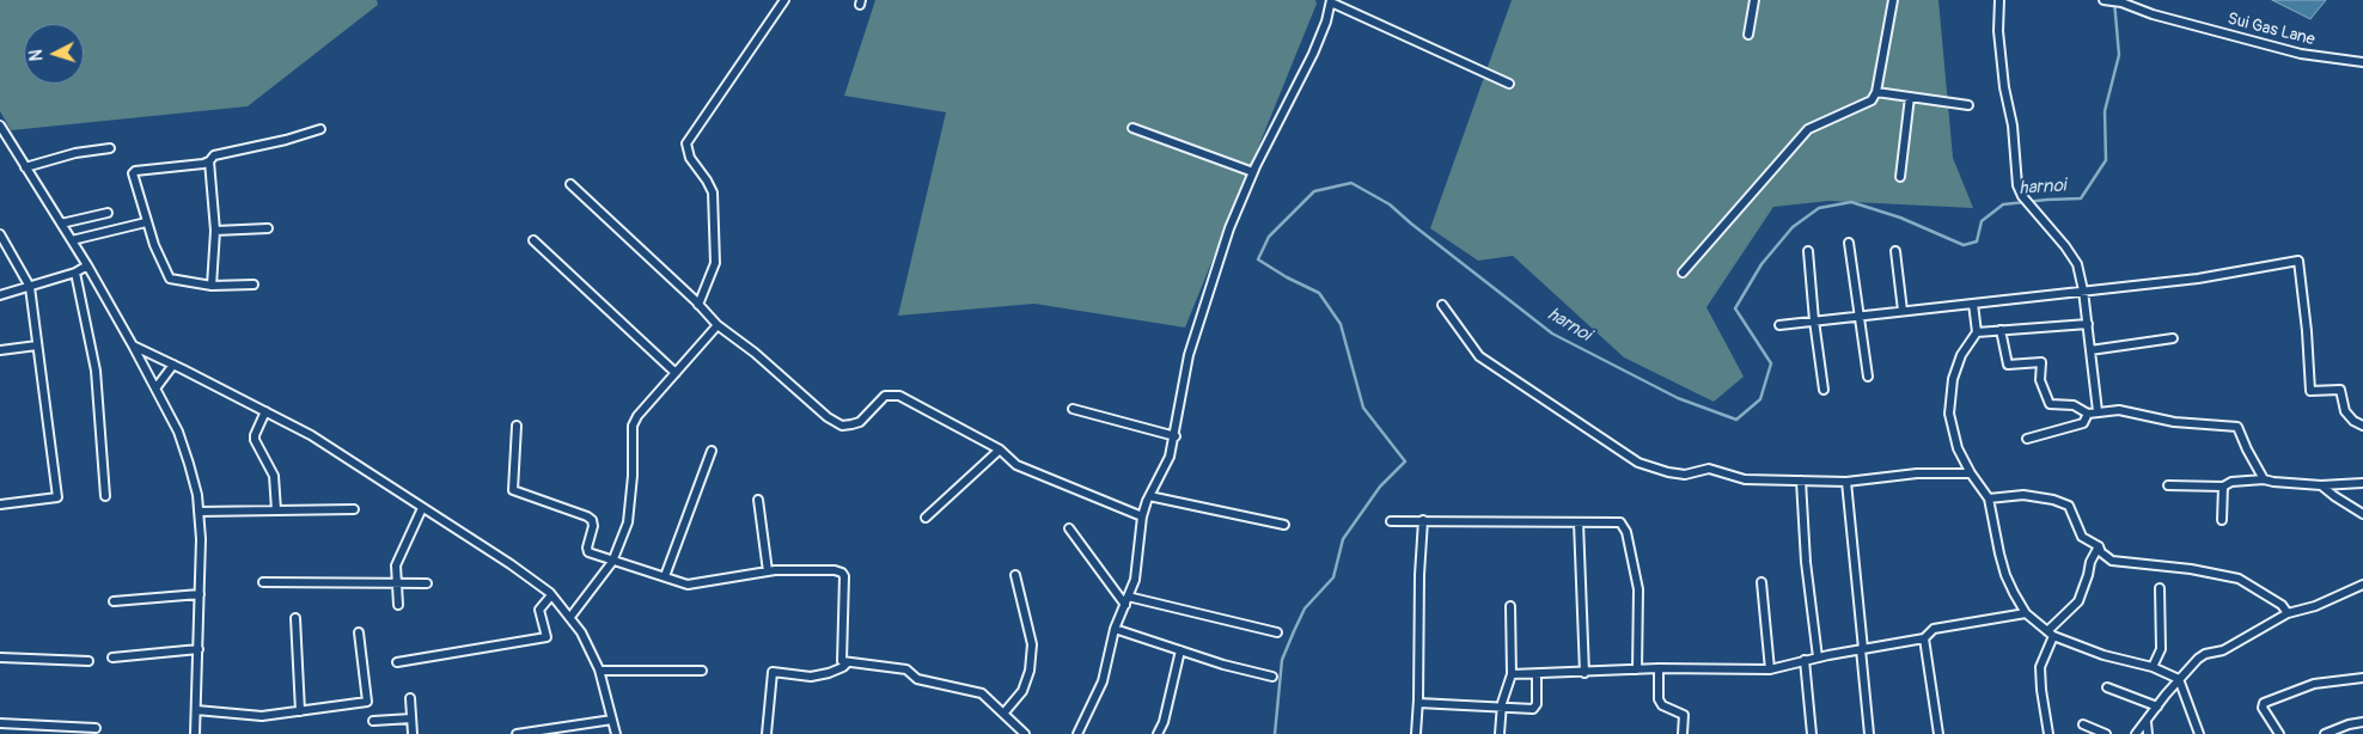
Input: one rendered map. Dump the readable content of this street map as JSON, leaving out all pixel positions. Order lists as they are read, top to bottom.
{
  "streets": {
    "street": ["Sui Gas Lane"]
  },
  "water": ["harnoi"],
  "north": "left"
}
